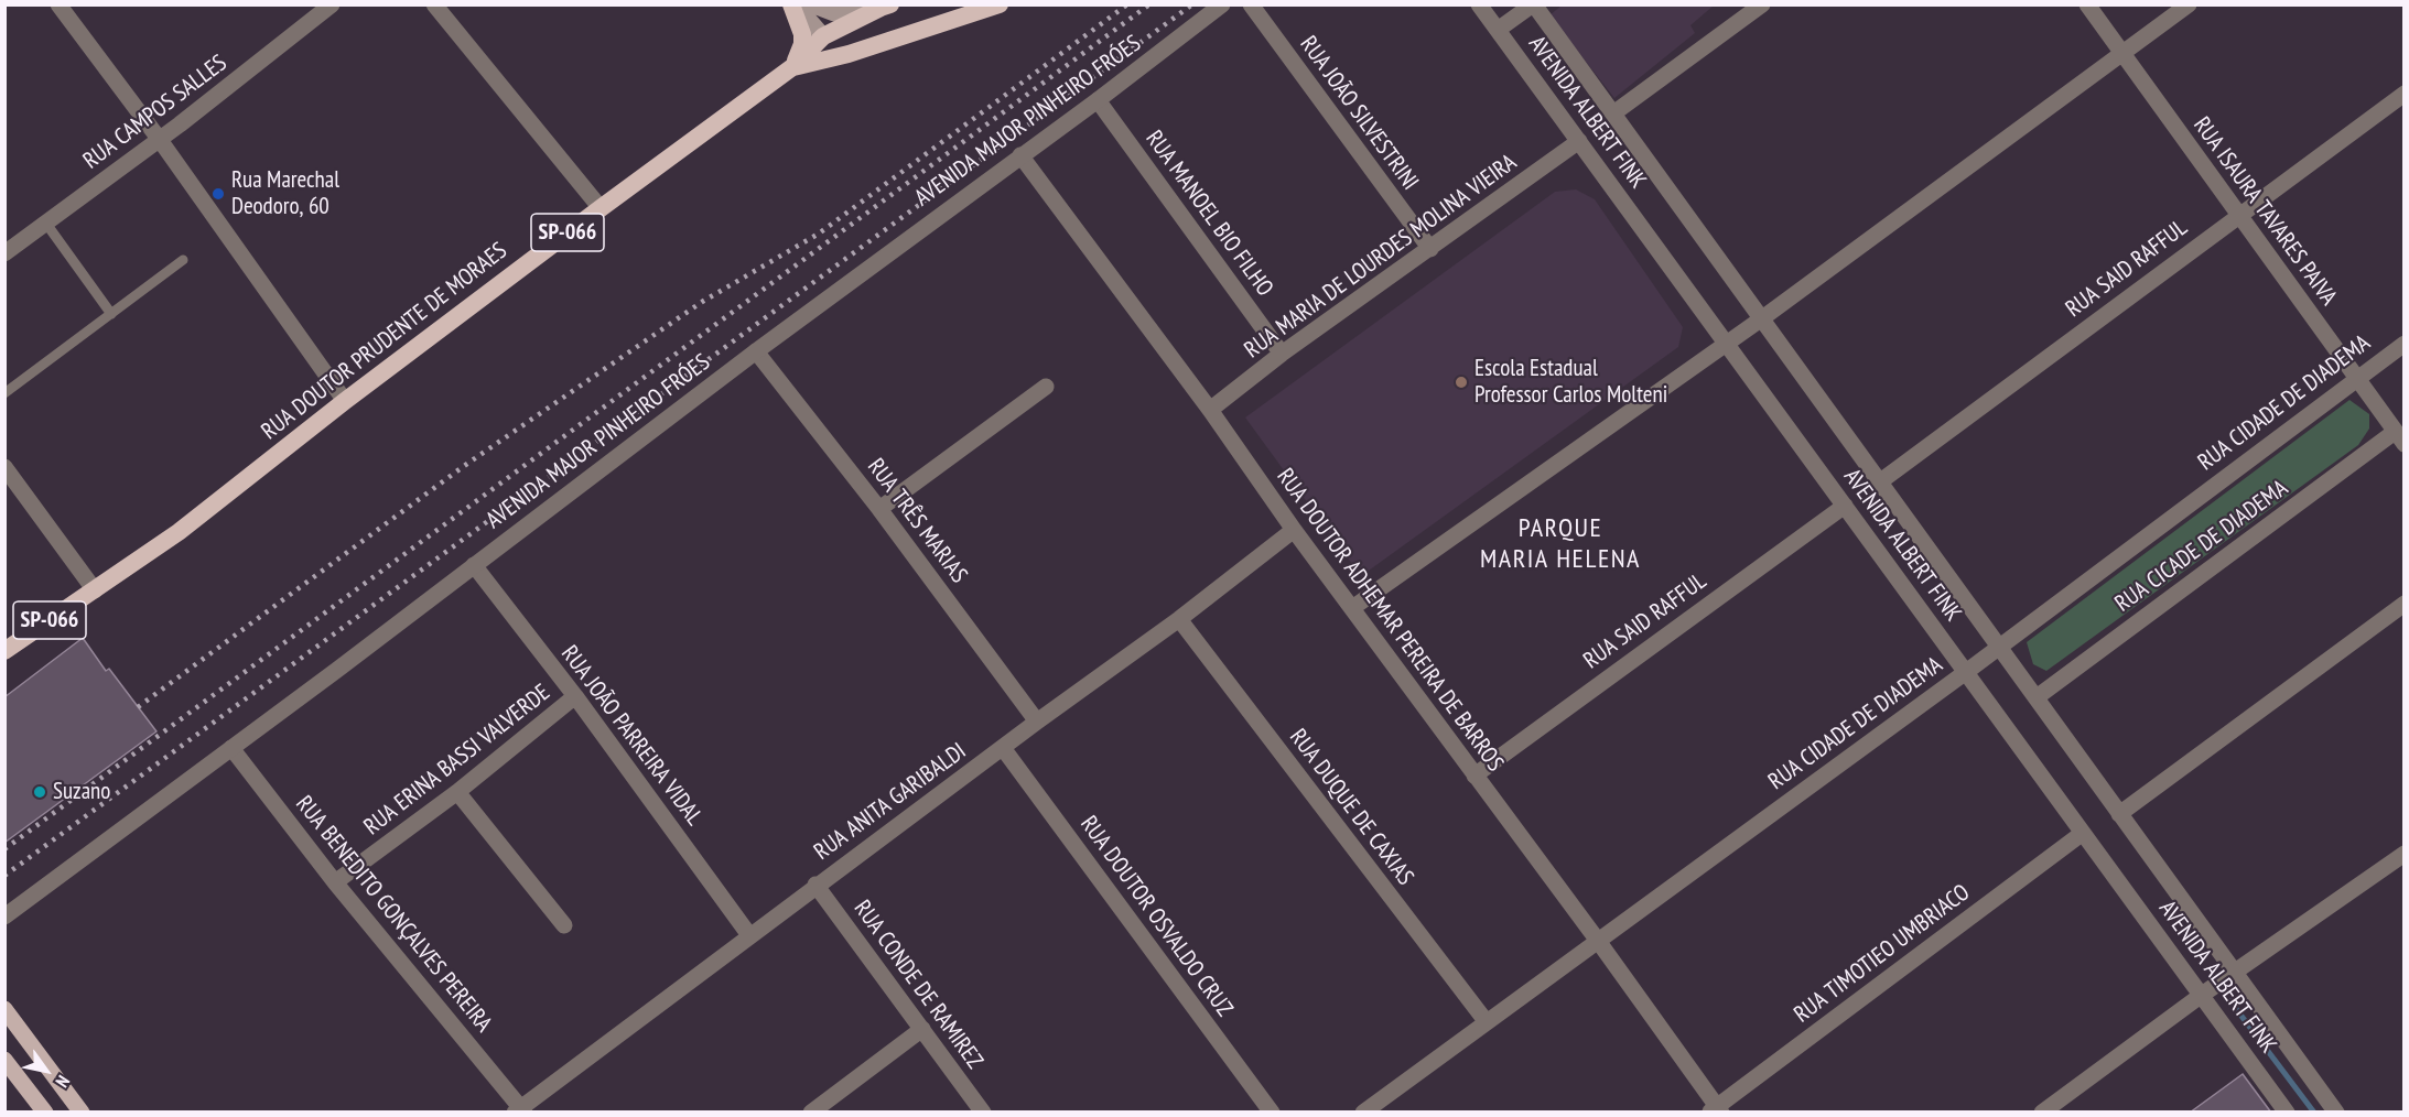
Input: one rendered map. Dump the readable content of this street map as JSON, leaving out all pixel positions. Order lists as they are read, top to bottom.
{
  "streets": {
    "highway": ["SP-066", "RUA DOUTOR PRUDENTE DE MORAES"],
    "street": [
      "RUA CAMPOS SALLES",
      "AVENIDA ALBERT FINK",
      "RUA JOÃO SILVESTRINI",
      "AVENIDA MAJOR PINHEIRO FRÓES",
      "RUA ISAURA TAVARES PAIVA",
      "RUA MANOEL BIO FILHO",
      "RUA MARIA DE LOURDES MOLINA VIEIRA",
      "RUA SAID RAFFUL",
      "RUA CIDADE DE DIADEMA",
      "RUA TRÊS MARIAS",
      "RUA CICADE DE DIADEMA",
      "RUA DOUTOR ADHEMAR PEREIRA DE BARROS",
      "RUA JOÃO PARREIRA VIDAL",
      "RUA ERINA BASSI VALVERDE",
      "RUA ANITA GARIBALDI",
      "RUA DUQUE DE CAXIAS",
      "RUA BENEDITO GONÇALVES PEREIRA",
      "RUA DOUTOR OSVALDO CRUZ",
      "RUA TIMOTIEO UMBRIACO",
      "RUA CONDE DE RAMIREZ"
    ]
  },
  "crossings": [
    ["AVENIDA ALBERT FINK", "RUA MARIA DE LOURDES MOLINA VIEIRA"],
    ["AVENIDA ALBERT FINK", "RUA SAID RAFFUL"],
    ["AVENIDA ALBERT FINK", "RUA CIDADE DE DIADEMA"],
    ["AVENIDA ALBERT FINK", "RUA CICADE DE DIADEMA"],
    ["AVENIDA ALBERT FINK", "RUA TIMOTIEO UMBRIACO"],
    ["RUA JOÃO SILVESTRINI", "RUA MARIA DE LOURDES MOLINA VIEIRA"],
    ["AVENIDA MAJOR PINHEIRO FRÓES", "RUA MANOEL BIO FILHO"],
    ["AVENIDA MAJOR PINHEIRO FRÓES", "RUA TRÊS MARIAS"],
    ["AVENIDA MAJOR PINHEIRO FRÓES", "RUA DOUTOR ADHEMAR PEREIRA DE BARROS"],
    ["AVENIDA MAJOR PINHEIRO FRÓES", "RUA JOÃO PARREIRA VIDAL"],
    ["AVENIDA MAJOR PINHEIRO FRÓES", "RUA BENEDITO GONÇALVES PEREIRA"],
    ["RUA ISAURA TAVARES PAIVA", "RUA SAID RAFFUL"],
    ["RUA ISAURA TAVARES PAIVA", "RUA CIDADE DE DIADEMA"],
    ["RUA ISAURA TAVARES PAIVA", "RUA CICADE DE DIADEMA"],
    ["RUA MANOEL BIO FILHO", "RUA MARIA DE LOURDES MOLINA VIEIRA"],
    ["SP-066", "RUA DOUTOR PRUDENTE DE MORAES"],
    ["RUA MARIA DE LOURDES MOLINA VIEIRA", "RUA DOUTOR ADHEMAR PEREIRA DE BARROS"],
    ["RUA SAID RAFFUL", "RUA DOUTOR ADHEMAR PEREIRA DE BARROS"],
    ["RUA CIDADE DE DIADEMA", "RUA DOUTOR ADHEMAR PEREIRA DE BARROS"],
    ["RUA CIDADE DE DIADEMA", "RUA DUQUE DE CAXIAS"],
    ["RUA TRÊS MARIAS", "RUA ANITA GARIBALDI"],
    ["RUA DOUTOR ADHEMAR PEREIRA DE BARROS", "RUA ANITA GARIBALDI"],
    ["RUA DOUTOR ADHEMAR PEREIRA DE BARROS", "RUA TIMOTIEO UMBRIACO"],
    ["RUA JOÃO PARREIRA VIDAL", "RUA ERINA BASSI VALVERDE"],
    ["RUA JOÃO PARREIRA VIDAL", "RUA ANITA GARIBALDI"],
    ["RUA ERINA BASSI VALVERDE", "RUA BENEDITO GONÇALVES PEREIRA"],
    ["RUA ANITA GARIBALDI", "RUA DUQUE DE CAXIAS"],
    ["RUA ANITA GARIBALDI", "RUA BENEDITO GONÇALVES PEREIRA"],
    ["RUA ANITA GARIBALDI", "RUA DOUTOR OSVALDO CRUZ"],
    ["RUA ANITA GARIBALDI", "RUA CONDE DE RAMIREZ"]
  ],
  "districts": ["PARQUE MARIA HELENA"],
  "places": ["Rua Marechal Deodoro, 60", "Escola Estadual Professor Carlos Molteni", "Suzano"],
  "north": "bottom right"
}
